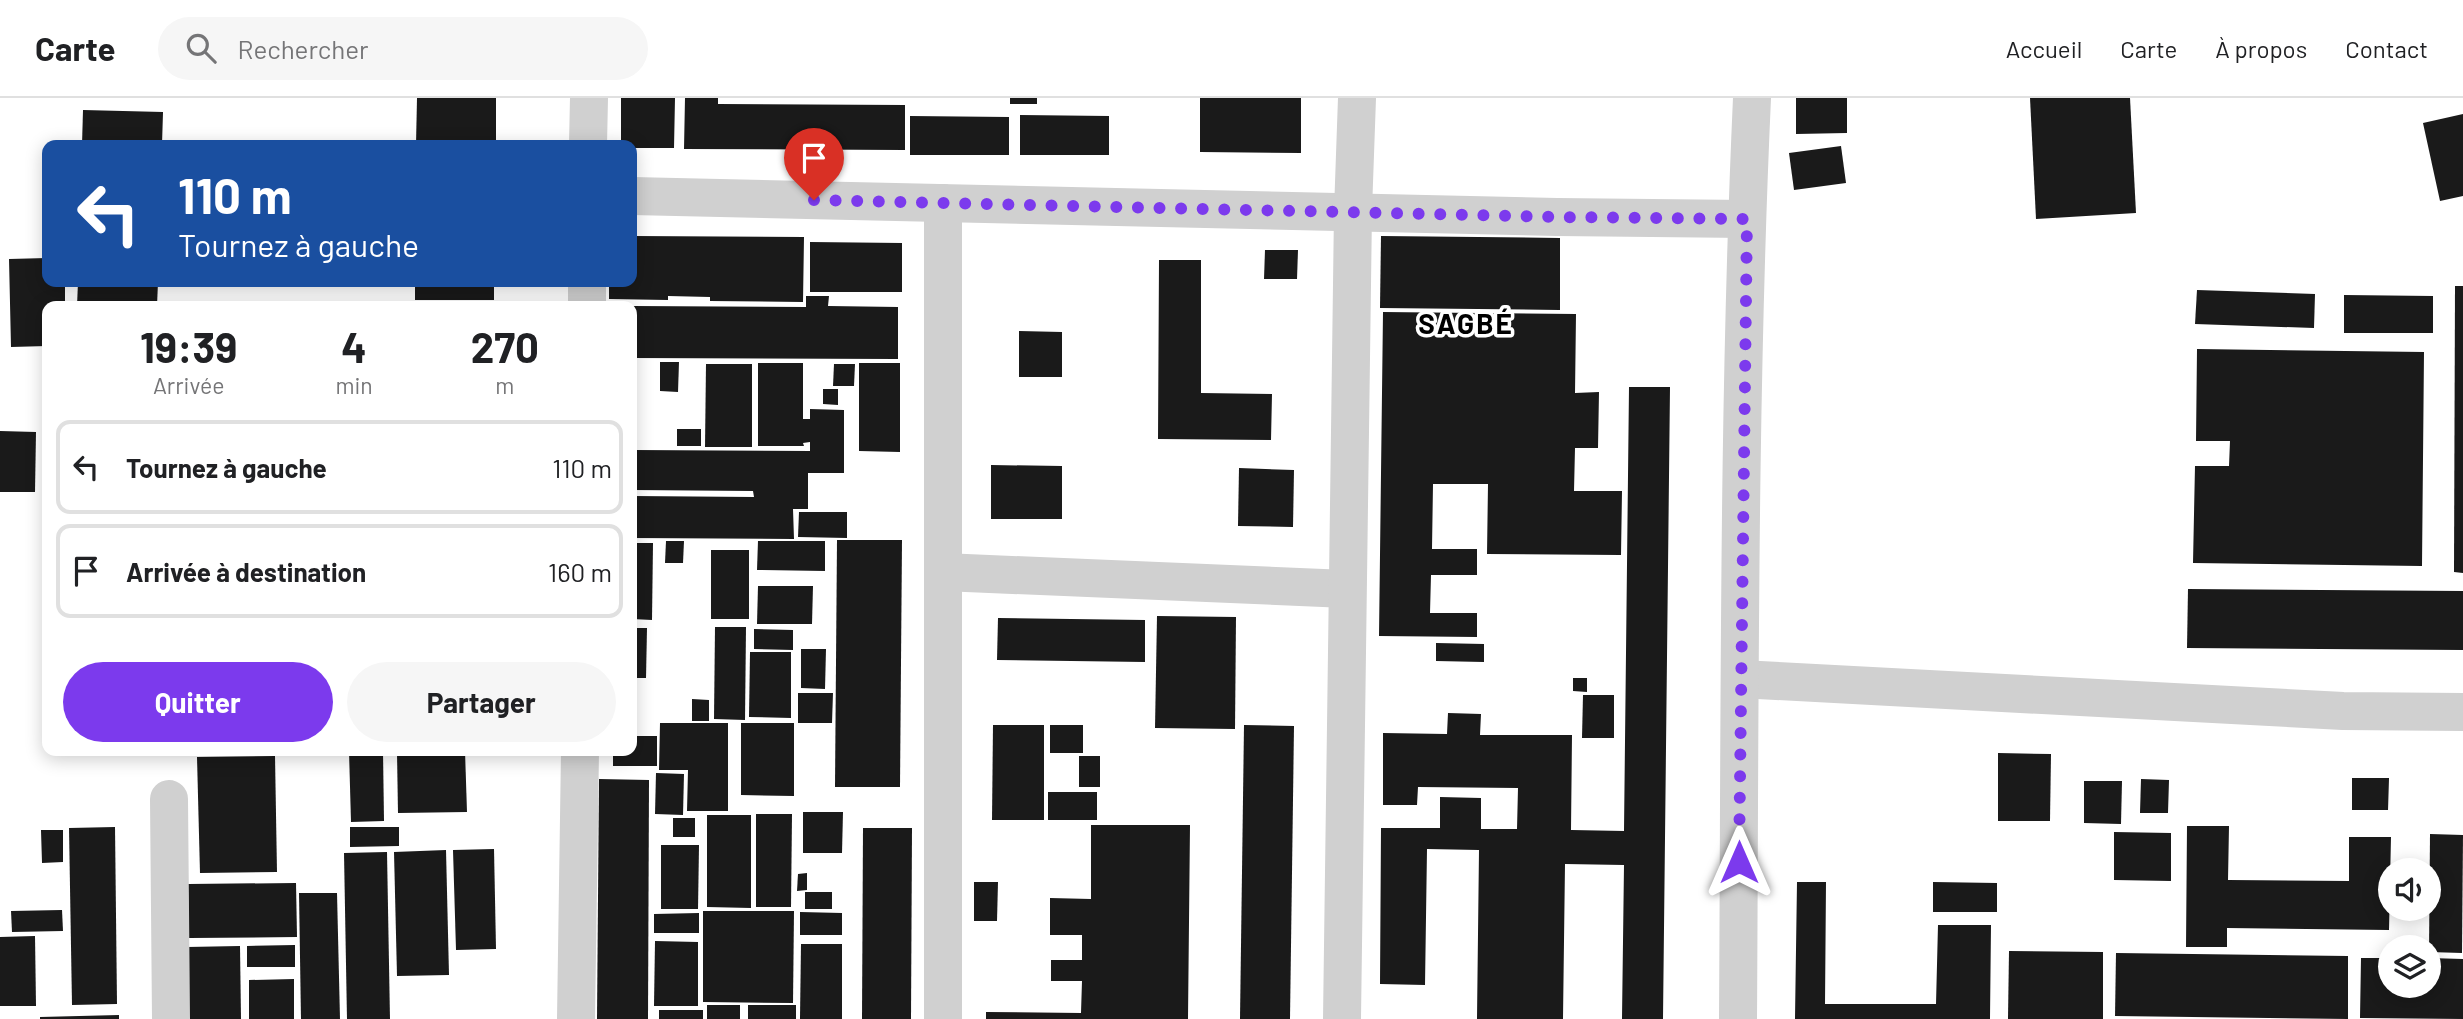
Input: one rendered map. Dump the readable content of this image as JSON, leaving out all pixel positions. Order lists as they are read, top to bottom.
{
  "districts": ["SAGBÉ"],
  "page": {
    "header": "Carte",
    "search": "Rechercher",
    "nav": [
      "Accueil",
      "Carte",
      "À propos",
      "Contact"
    ],
    "turn": ["110 m", "Tournez à gauche"],
    "eta": [
      "19:39",
      "Arrivée",
      "4",
      "min",
      "270",
      "m"
    ],
    "list": [
      {
        "name": "Tournez à gauche",
        "value": "110 m"
      },
      {
        "name": "Arrivée à destination",
        "value": "160 m"
      }
    ],
    "buttons": ["Quitter", "Partager"]
  }
}
